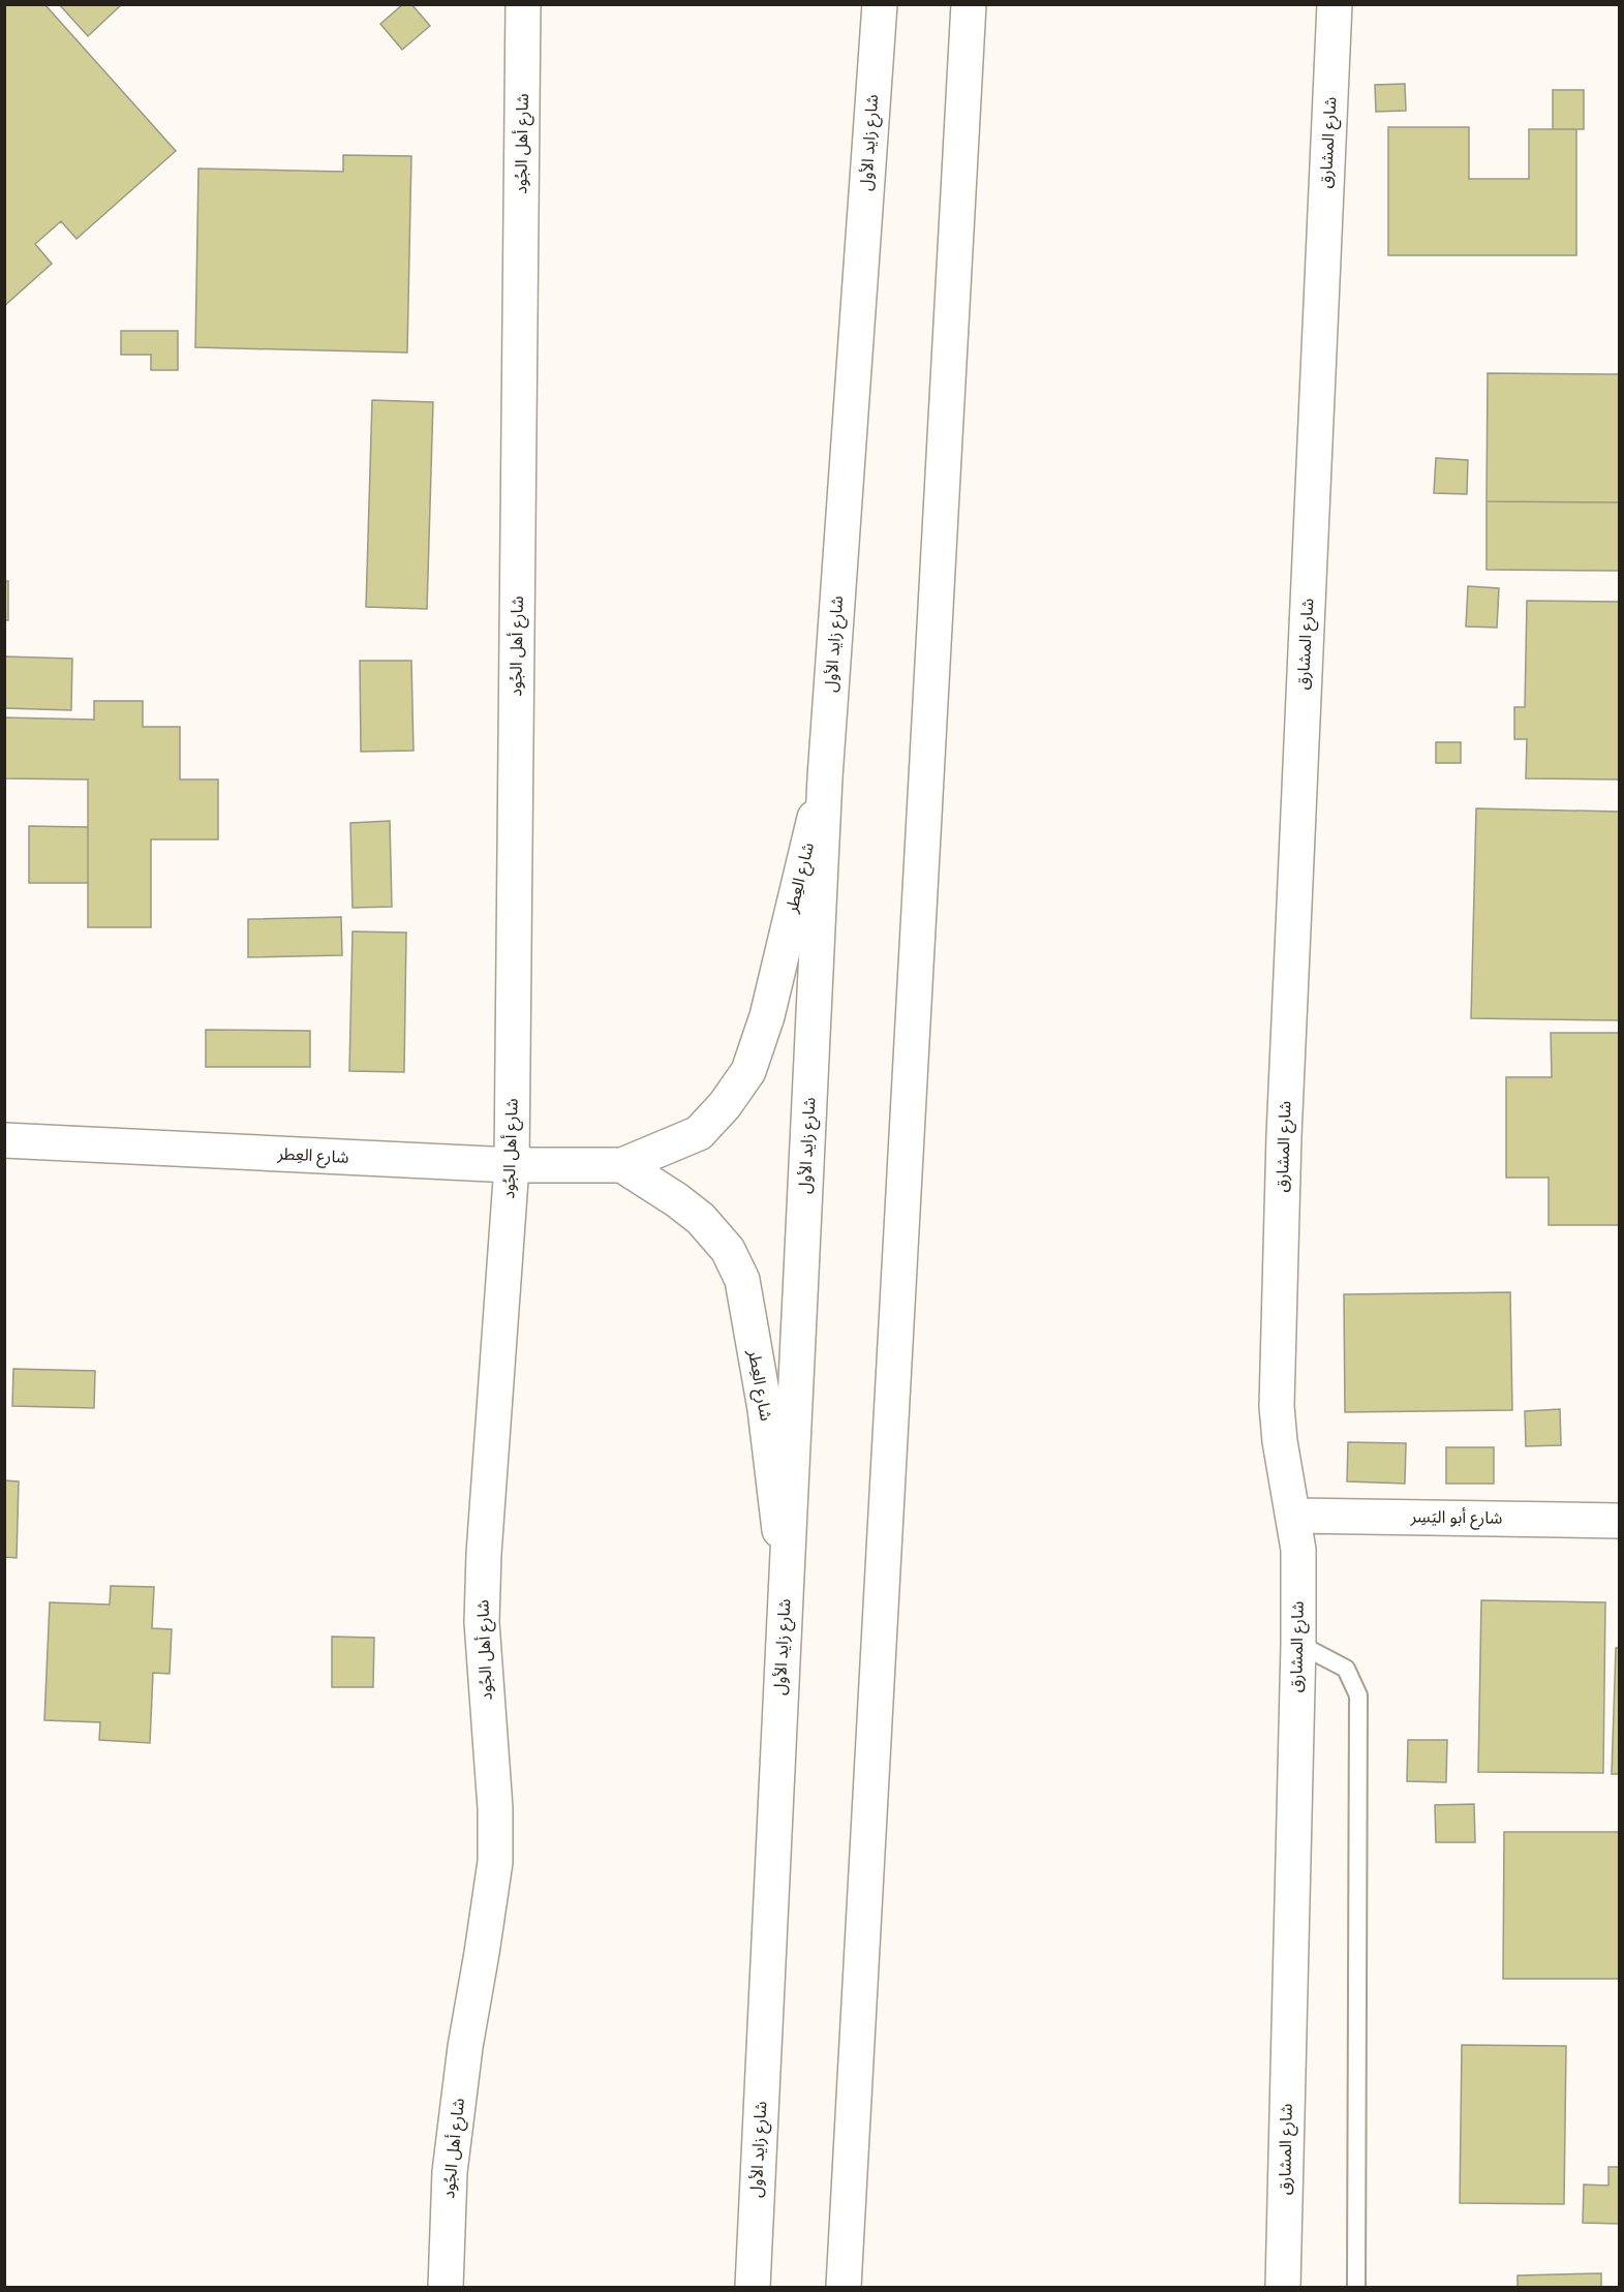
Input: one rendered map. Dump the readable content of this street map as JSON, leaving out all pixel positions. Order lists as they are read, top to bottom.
{
  "streets": {
    "street": [
      "شارع زايد الأول",
      "شارع المشارق",
      "شارع أهل الجُود",
      "شارع العِطر",
      "شارع أبو اليَسِر"
    ]
  },
  "crossings": [
    ["شارع زايد الأول", "شارع العِطر"],
    ["شارع المشارق", "شارع أبو اليَسِر"],
    ["شارع أهل الجُود", "شارع العِطر"]
  ]
}
